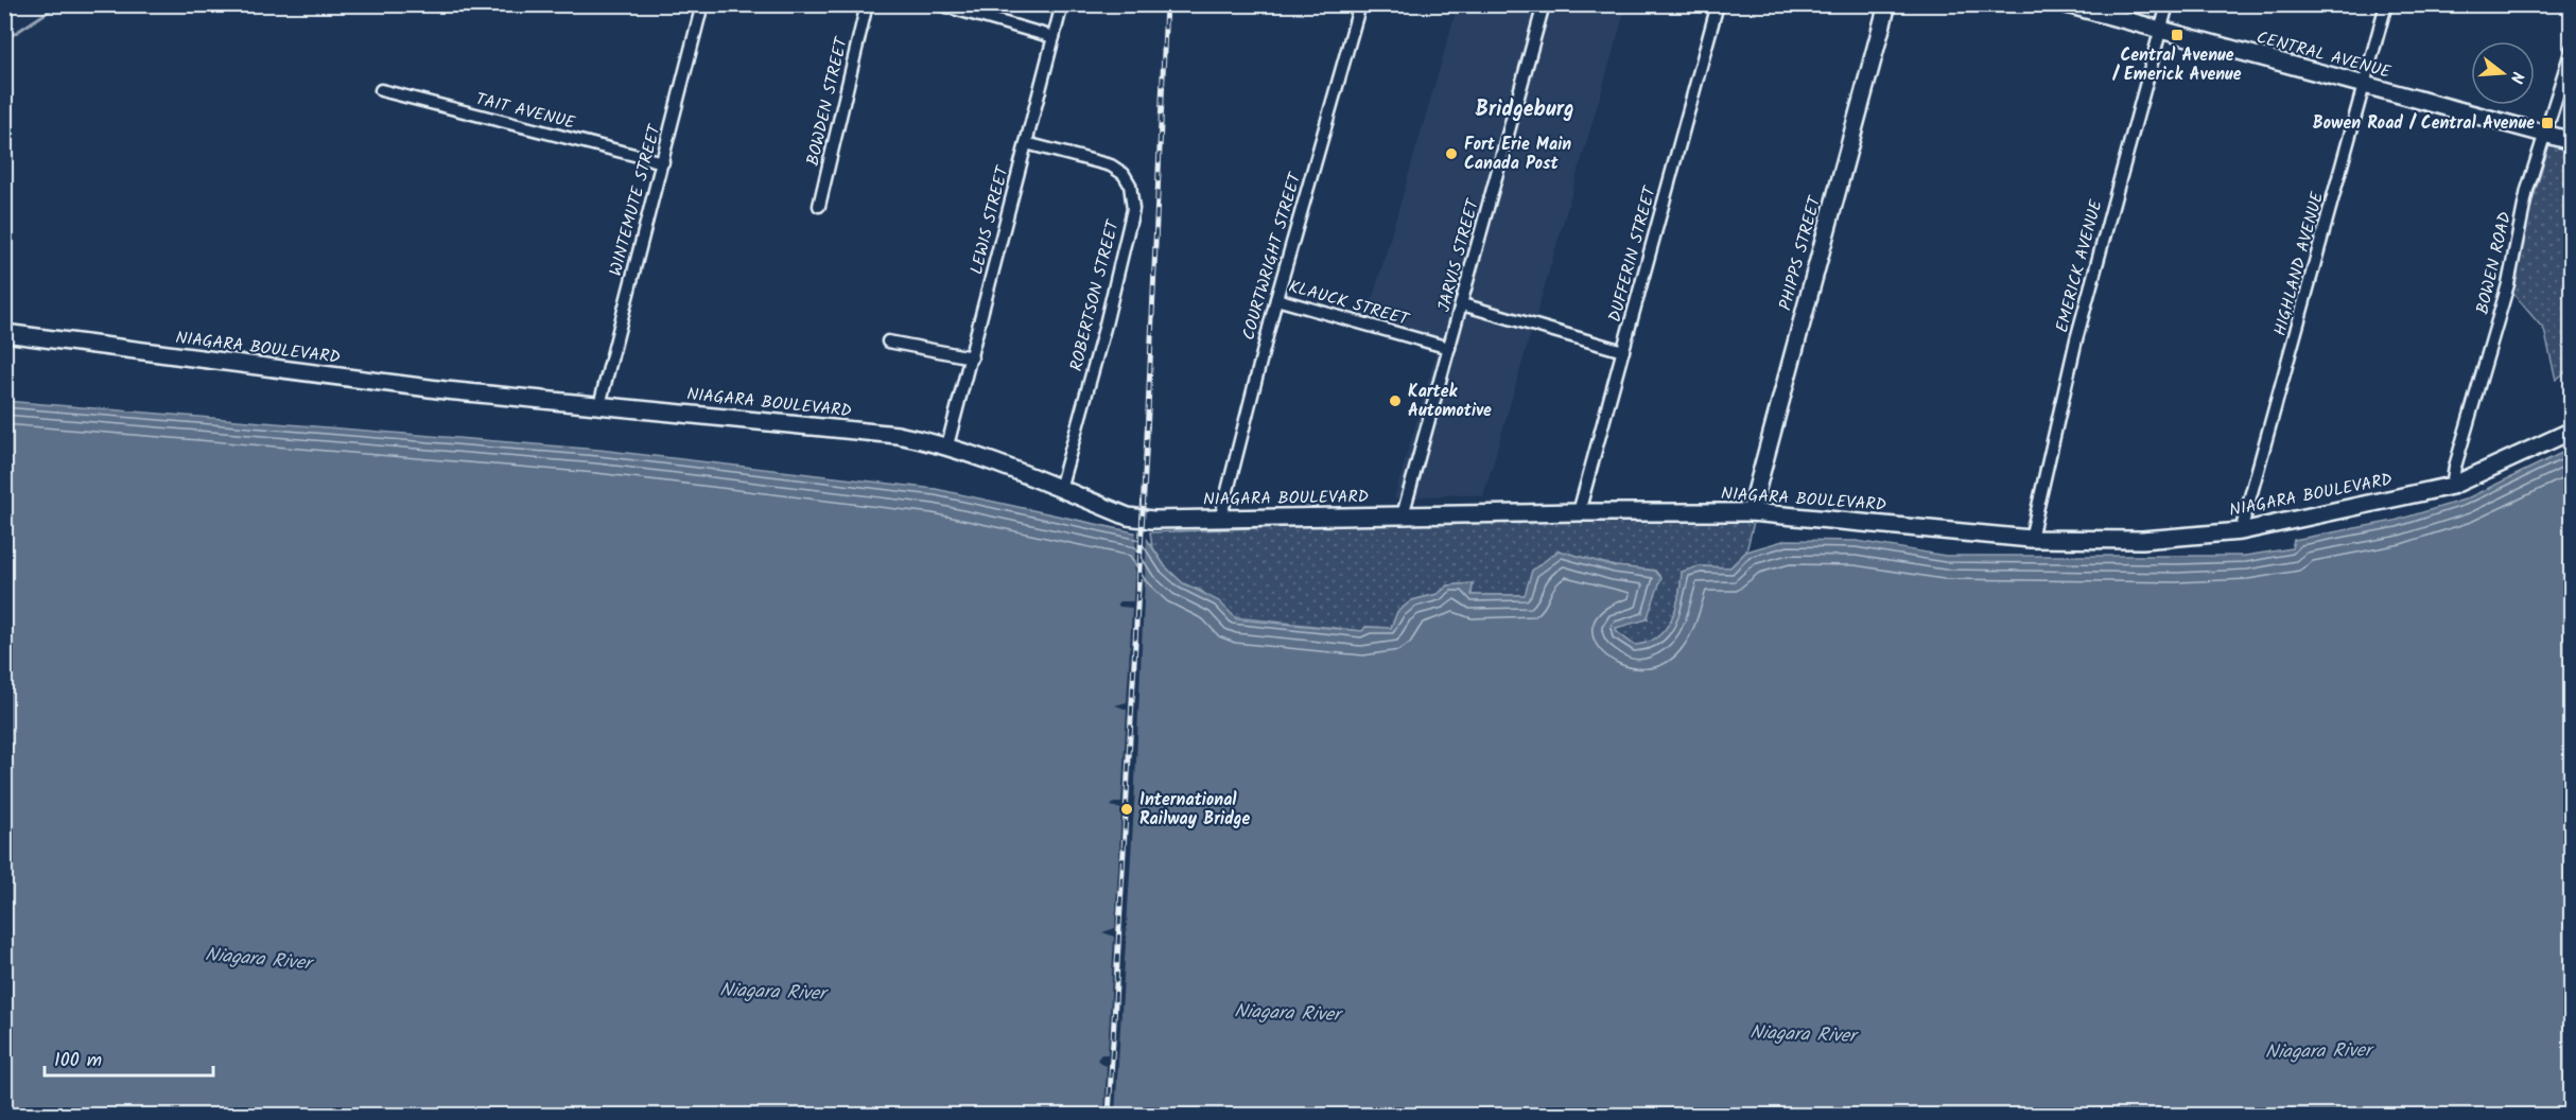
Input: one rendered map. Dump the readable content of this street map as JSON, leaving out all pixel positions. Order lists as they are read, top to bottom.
{
  "streets": {
    "main road": ["CENTRAL AVENUE", "PHIPPS STREET", "NIAGARA BOULEVARD"],
    "street": [
      "BOWDEN STREET",
      "TAIT AVENUE",
      "WINTEMUTE STREET",
      "LEWIS STREET",
      "DUFFERIN STREET",
      "JARVIS STREET",
      "COURTWRIGHT STREET",
      "BOWEN ROAD",
      "HIGHLAND AVENUE",
      "EMERICK AVENUE",
      "ROBERTSON STREET",
      "KLAUCK STREET"
    ]
  },
  "crossings": [
    ["CENTRAL AVENUE", "BOWEN ROAD"],
    ["CENTRAL AVENUE", "HIGHLAND AVENUE"],
    ["CENTRAL AVENUE", "EMERICK AVENUE"],
    ["TAIT AVENUE", "WINTEMUTE STREET"],
    ["WINTEMUTE STREET", "NIAGARA BOULEVARD"],
    ["LEWIS STREET", "ROBERTSON STREET"],
    ["LEWIS STREET", "NIAGARA BOULEVARD"],
    ["PHIPPS STREET", "NIAGARA BOULEVARD"],
    ["DUFFERIN STREET", "NIAGARA BOULEVARD"],
    ["JARVIS STREET", "KLAUCK STREET"],
    ["JARVIS STREET", "NIAGARA BOULEVARD"],
    ["COURTWRIGHT STREET", "KLAUCK STREET"],
    ["COURTWRIGHT STREET", "NIAGARA BOULEVARD"],
    ["BOWEN ROAD", "NIAGARA BOULEVARD"],
    ["HIGHLAND AVENUE", "NIAGARA BOULEVARD"],
    ["EMERICK AVENUE", "NIAGARA BOULEVARD"],
    ["ROBERTSON STREET", "NIAGARA BOULEVARD"]
  ],
  "districts": ["Bridgeburg"],
  "water": ["Niagara River"],
  "places": {
    "transit": ["Central Avenue / Emerick Avenue", "Bowen Road / Central Avenue"],
    "other": ["Fort Erie Main Canada Post", "Kartek Automotive", "International Railway Bridge"]
  },
  "scale_bar": "100 m",
  "north": "right"
}
